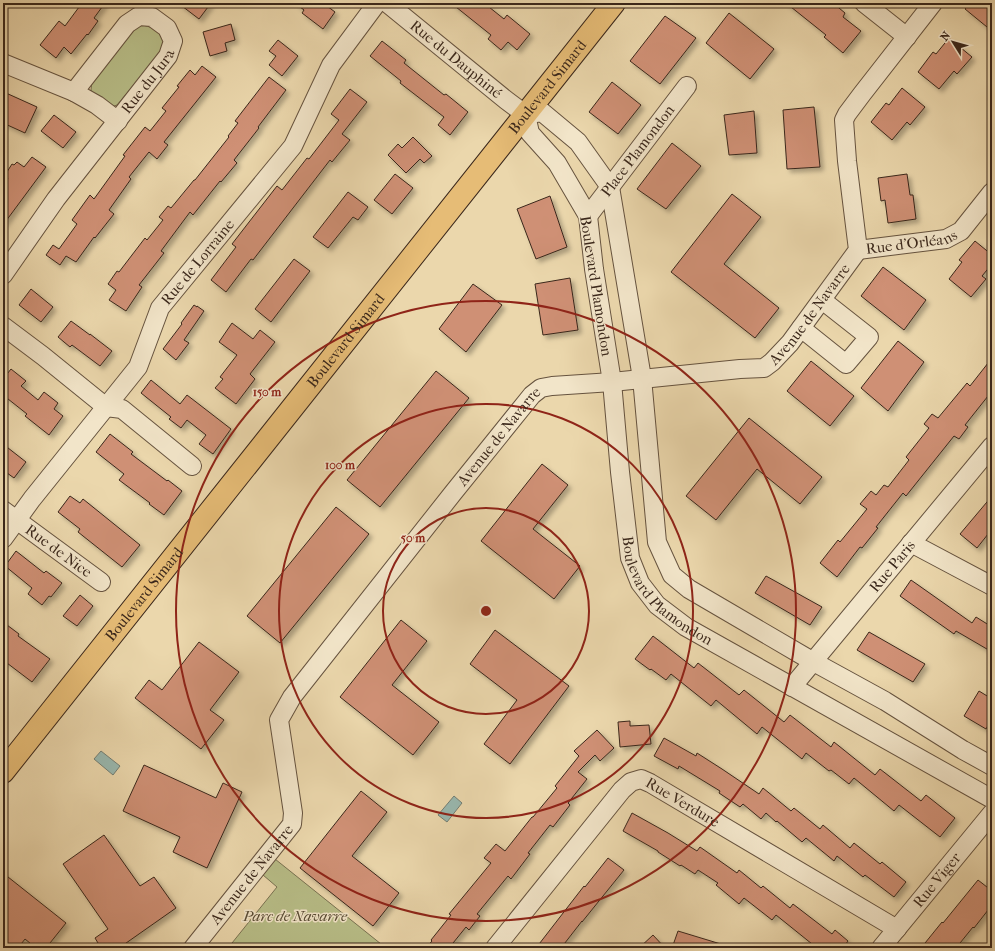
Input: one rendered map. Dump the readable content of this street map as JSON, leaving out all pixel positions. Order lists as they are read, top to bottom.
{
  "streets": {
    "main road": ["Boulevard Simard"],
    "street": [
      "Rue du Dauphiné",
      "Rue du Jura",
      "Place Plamondon",
      "Rue d'Orléans",
      "Rue de Lorraine",
      "Boulevard Plamondon",
      "Avenue de Navarre",
      "Rue de Nice",
      "Rue Paris",
      "Rue Verdure",
      "Rue Viger"
    ]
  },
  "crossings": [
    ["Rue du Dauphiné", "Boulevard Simard"],
    ["Rue du Dauphiné", "Boulevard Plamondon"],
    ["Boulevard Simard", "Boulevard Plamondon"],
    ["Place Plamondon", "Boulevard Plamondon"],
    ["Rue d'Orléans", "Avenue de Navarre"],
    ["Rue de Lorraine", "Rue de Nice"],
    ["Boulevard Plamondon", "Avenue de Navarre"],
    ["Boulevard Plamondon", "Rue Paris"],
    ["Rue Verdure", "Rue Viger"]
  ],
  "parks": ["Parc de Navarre"],
  "north": "top left",
  "rings": ["150 m", "100 m", "50 m"]
}
